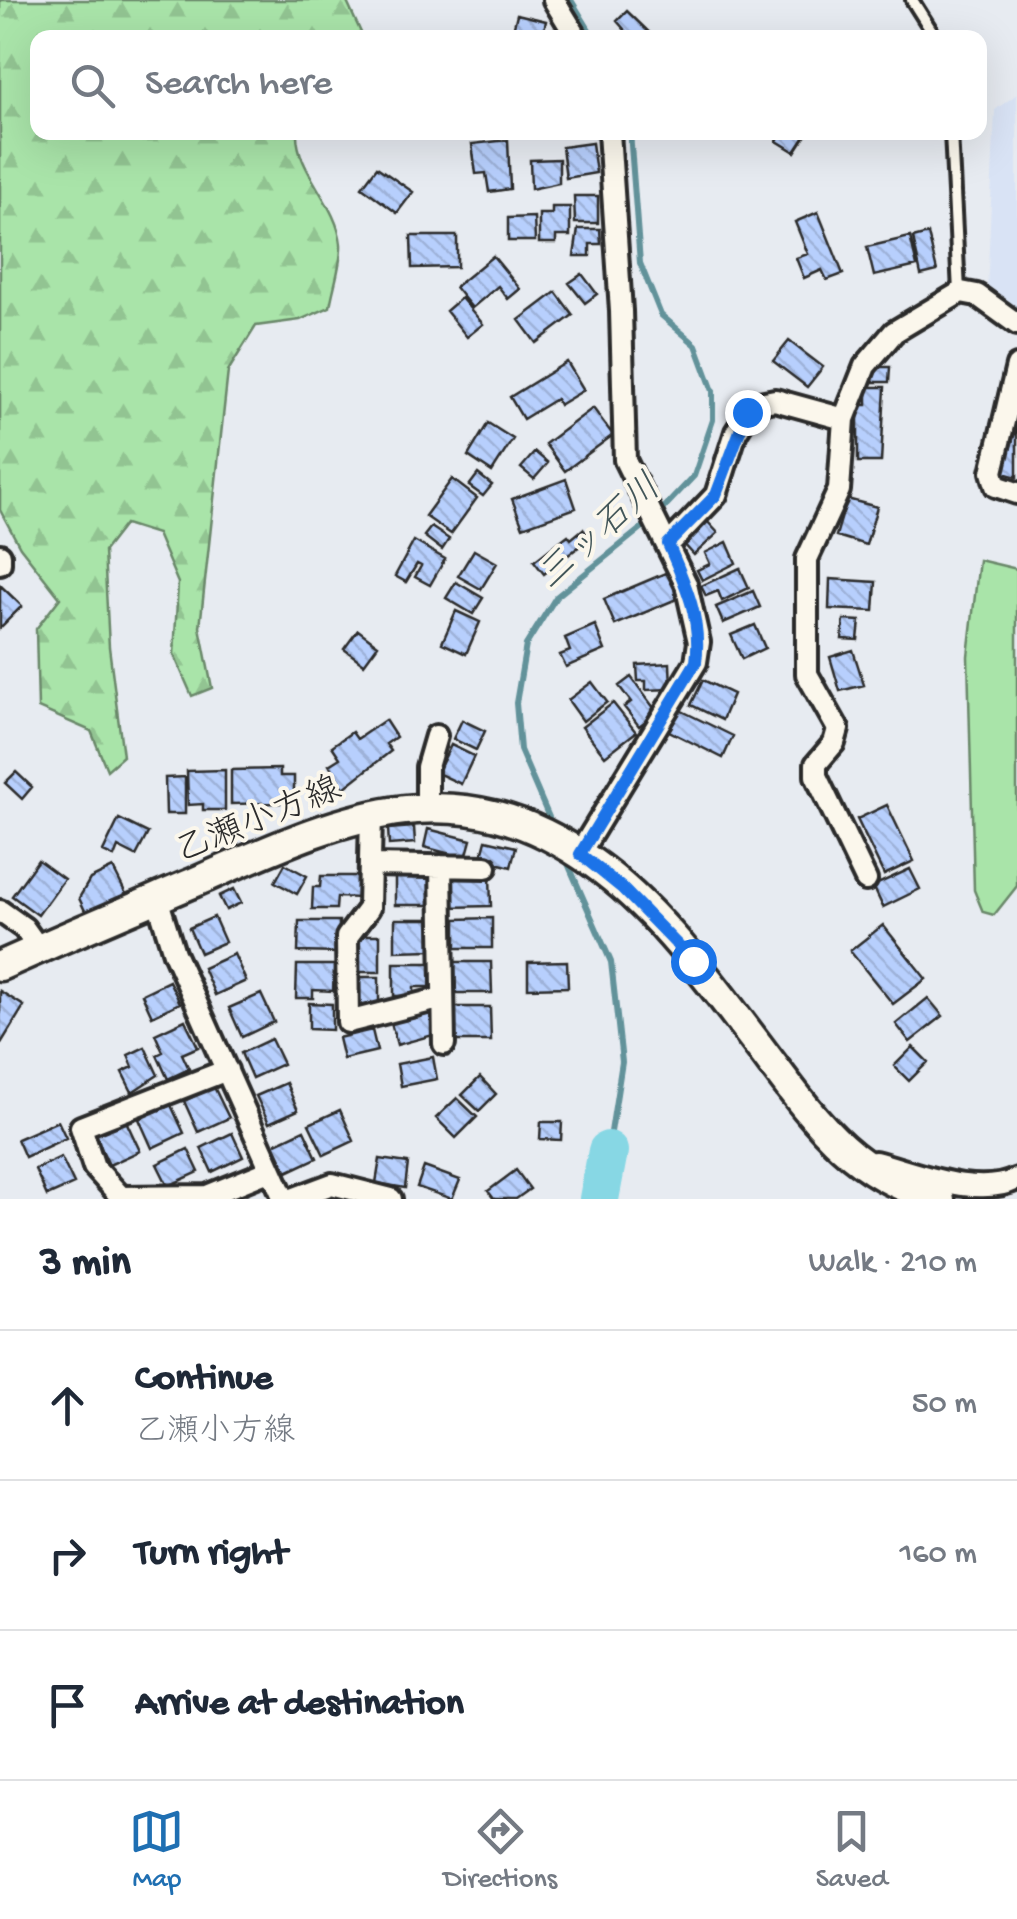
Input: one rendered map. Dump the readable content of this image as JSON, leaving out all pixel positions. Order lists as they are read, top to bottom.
{
  "streets": {
    "main road": ["乙瀬小方線"]
  },
  "water": ["三ッ石川"],
  "page": {
    "search": "Search here",
    "heading": ["3 min", "Walk · 210 m"],
    "list": [
      ["Continue", "乙瀬小方線", "50 m"],
      ["Turn right", "160 m"],
      "Arrive at destination"
    ],
    "nav": ["Map", "Directions", "Saved"]
  }
}
